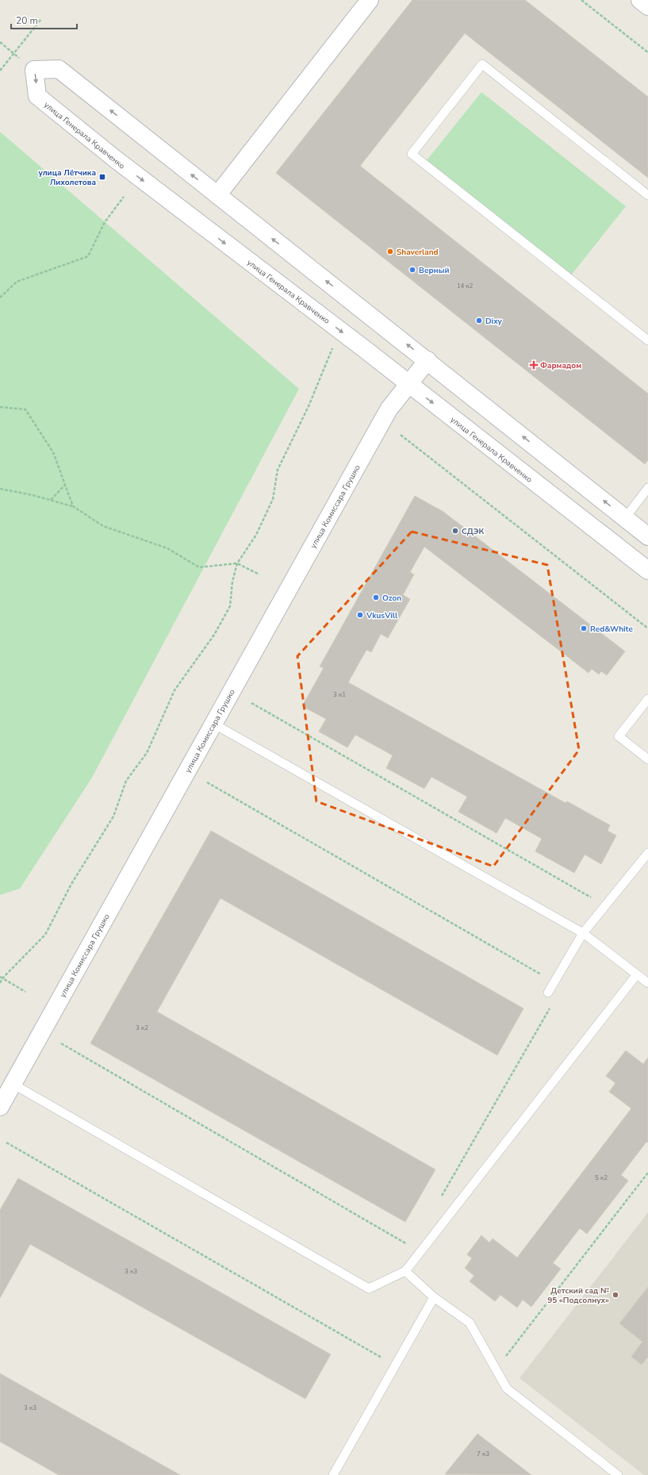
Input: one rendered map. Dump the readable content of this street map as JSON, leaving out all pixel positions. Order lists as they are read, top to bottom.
{
  "streets": {
    "street": ["улица Генерала Кравченко", "улица Комиссара Грушко"]
  },
  "crossings": [
    ["улица Генерала Кравченко", "улица Комиссара Грушко"]
  ],
  "places": {
    "transit": ["улица Лётчика Лихолетова"],
    "other": [
      "Shaverland",
      "Верный",
      "Dixy",
      "СДЭК",
      "Ozon",
      "VkusVill",
      "Red&White",
      "Детский сад № 95 «Подсолнух»"
    ],
    "health": ["Фармадом"]
  },
  "house_numbers": [
    "14 к2",
    "3 к1",
    "3 к2",
    "5 к2",
    "3 к3",
    "3 к3",
    "7 к3"
  ],
  "scale_bar": "20 m"
}
